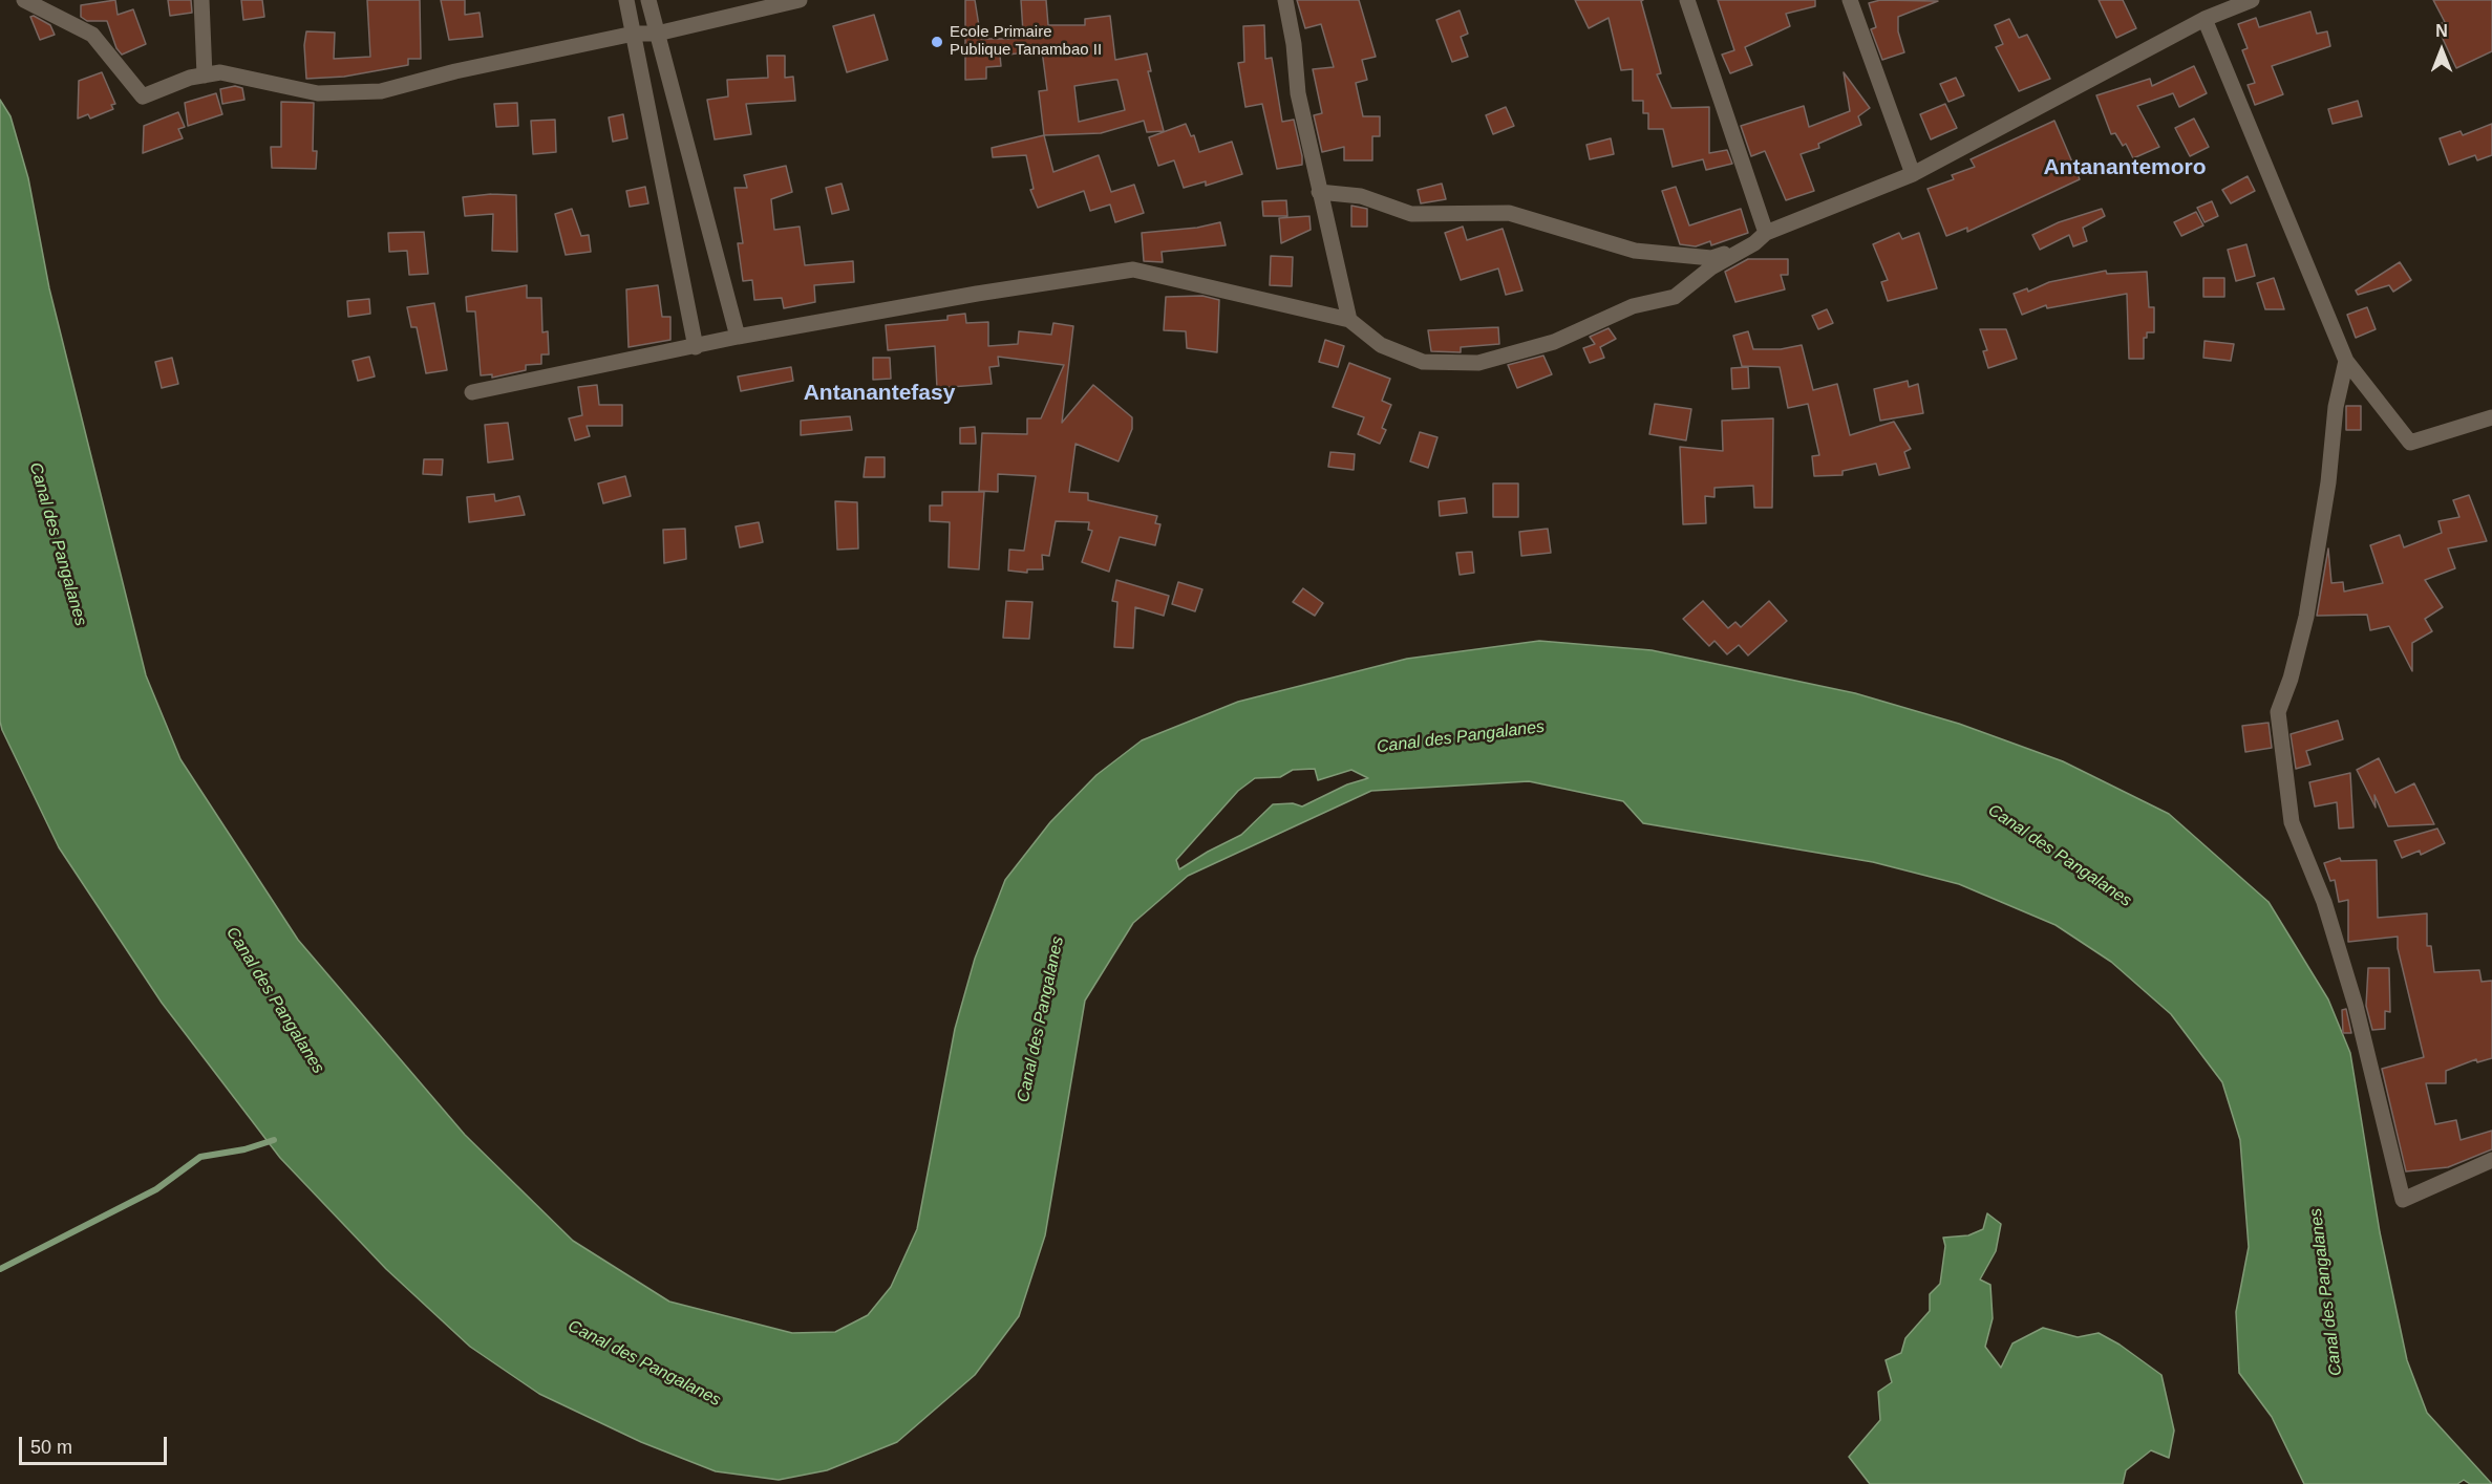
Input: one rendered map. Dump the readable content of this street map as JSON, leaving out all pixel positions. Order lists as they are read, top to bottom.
{
  "districts": ["Antanantemoro", "Antanantefasy"],
  "water": ["Canal des Pangalanes"],
  "places": ["Ecole Primaire Publique Tanambao II"],
  "scale_bar": "50 m",
  "north": "top"
}
